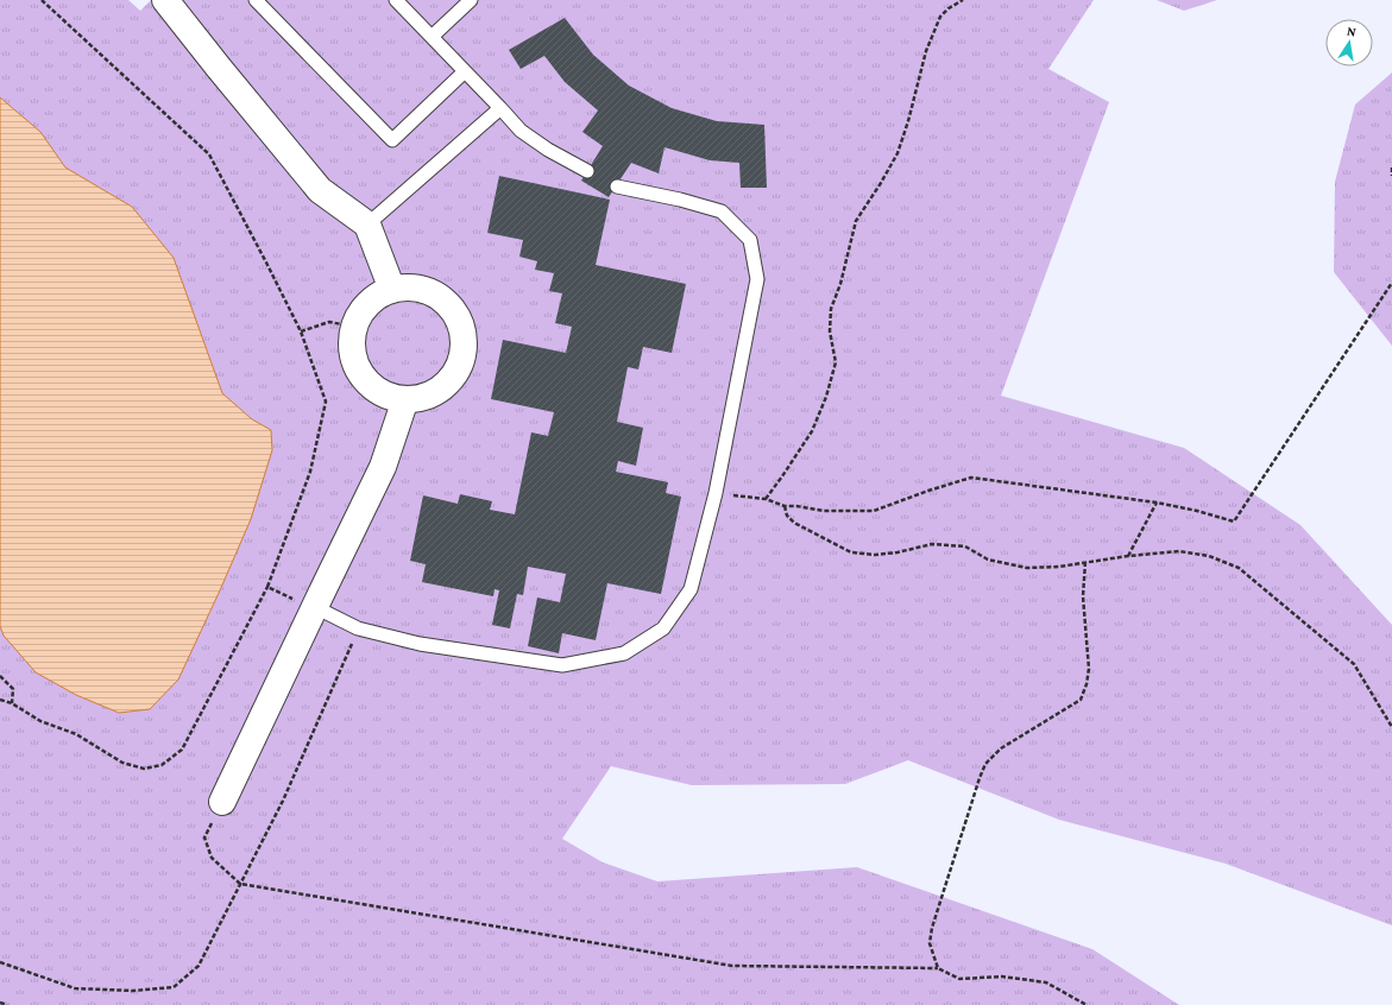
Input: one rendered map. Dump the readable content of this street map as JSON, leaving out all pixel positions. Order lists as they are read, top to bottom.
{
  "north": "top"
}
